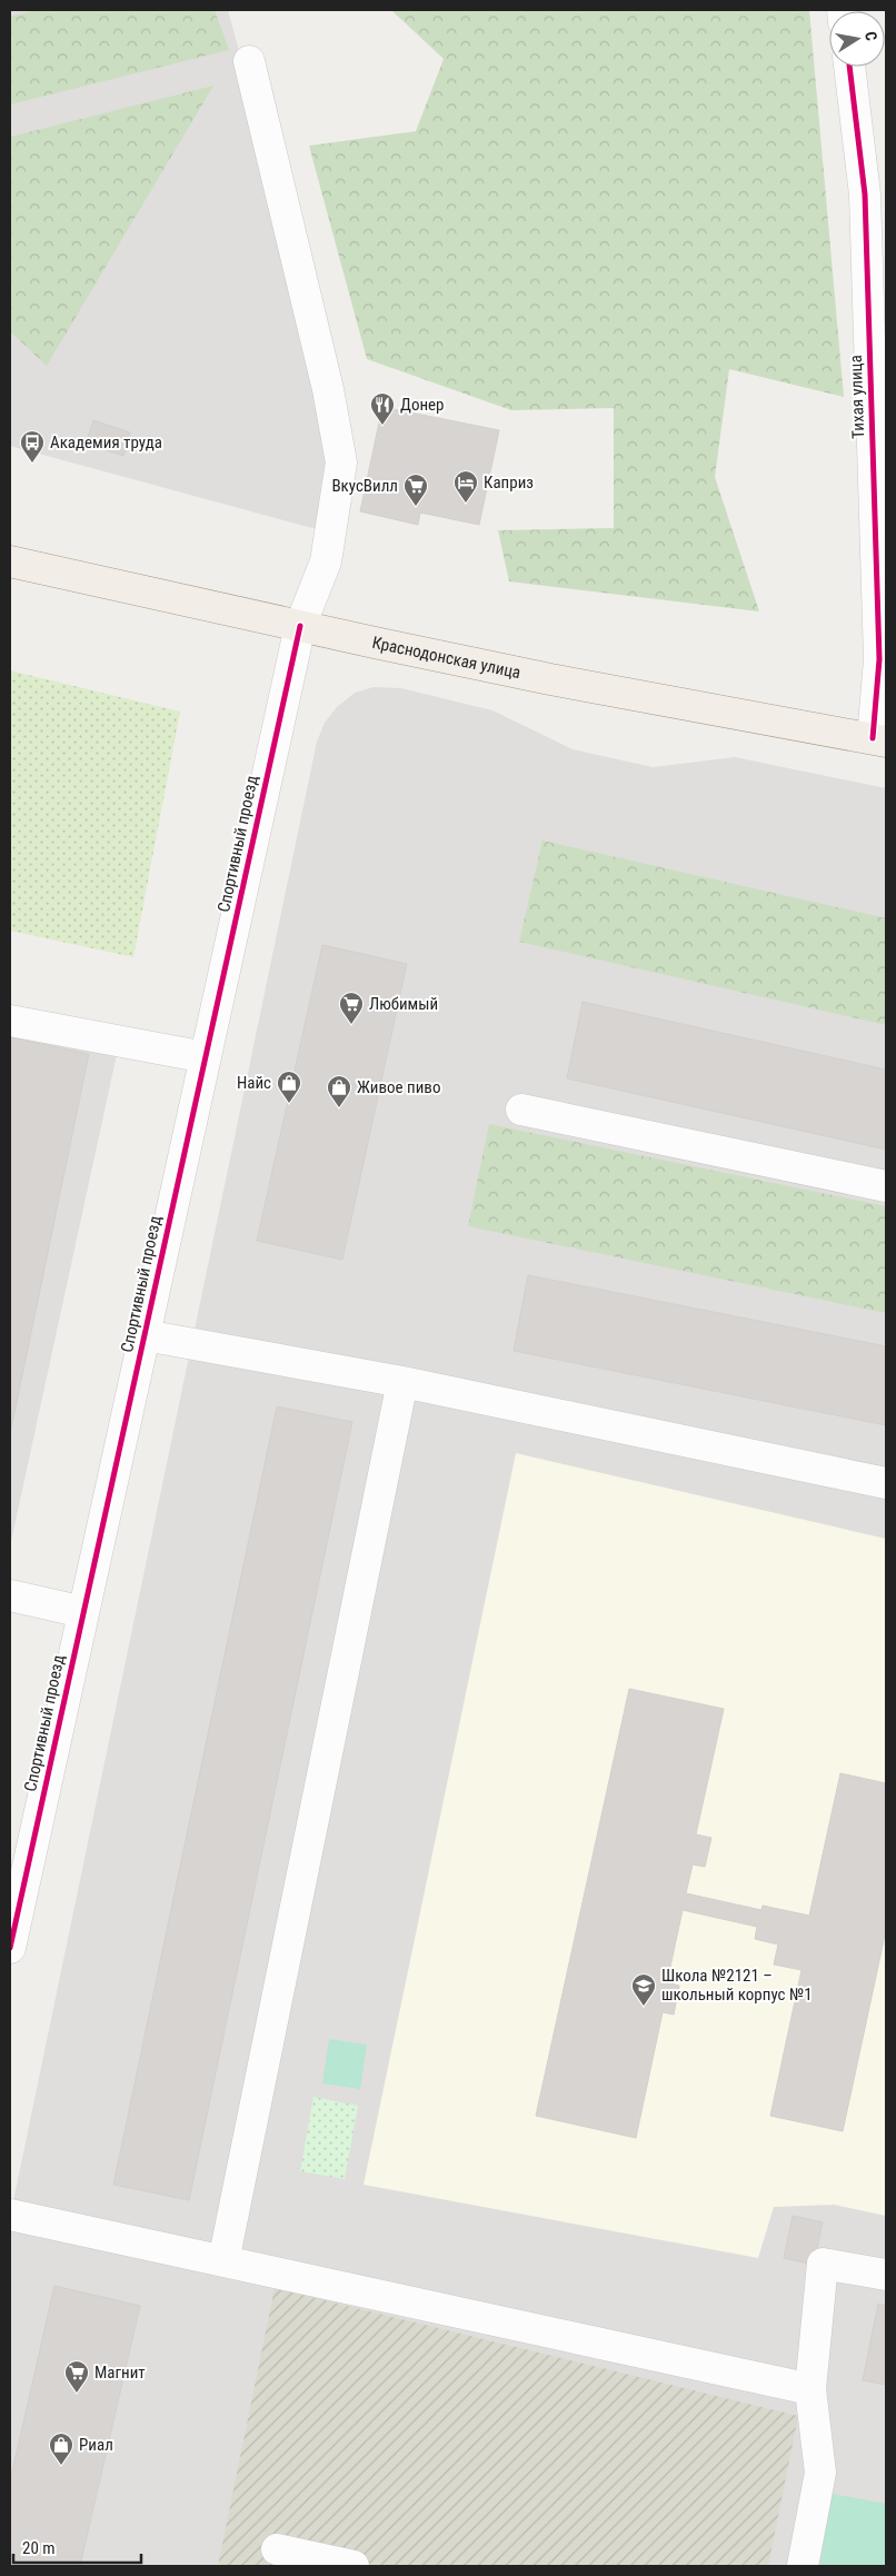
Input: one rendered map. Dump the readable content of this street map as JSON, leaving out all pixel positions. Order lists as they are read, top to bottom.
{
  "streets": {
    "main road": ["Краснодонская улица"],
    "street": ["Тихая улица", "Спортивный проезд"]
  },
  "crossings": [
    ["Тихая улица", "Краснодонская улица"],
    ["Краснодонская улица", "Спортивный проезд"]
  ],
  "places": {
    "restaurant": ["Донер"],
    "bus stop": ["Академия труда"],
    "hotel": ["Каприз"],
    "supermarket": ["ВкусВилл", "Любимый", "Магнит"],
    "shop": ["Найс", "Живое пиво", "Риал"],
    "school or university": ["Школа №2121 – школьный корпус №1"]
  },
  "scale_bar": "20 m",
  "north": "right"
}
